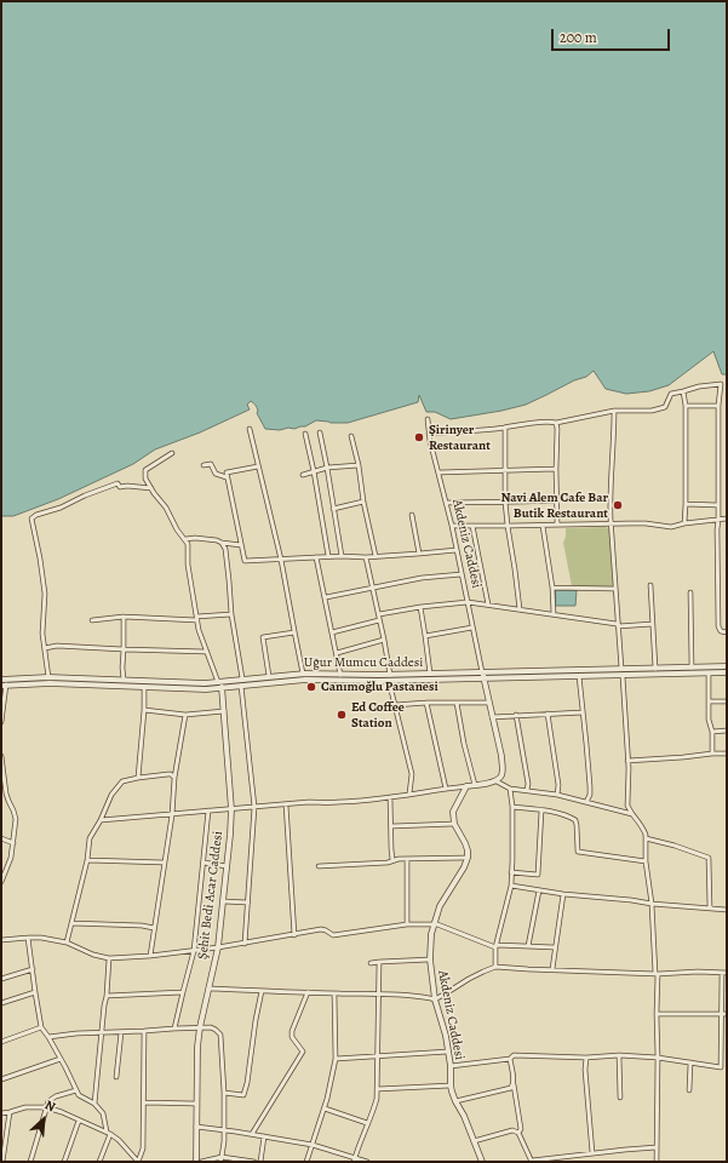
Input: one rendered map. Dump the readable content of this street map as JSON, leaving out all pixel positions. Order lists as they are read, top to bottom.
{
  "streets": {
    "street": ["Akdeniz Caddesi", "Uğur Mumcu Caddesi", "Şehit Bedi Acar Caddesi"]
  },
  "crossings": [
    ["Akdeniz Caddesi", "Uğur Mumcu Caddesi"],
    ["Uğur Mumcu Caddesi", "Şehit Bedi Acar Caddesi"]
  ],
  "places": [
    "Şirinyer Restaurant",
    "Navi Alem Cafe Bar Butik Restaurant",
    "Canımoğlu Pastanesi",
    "Ed Coffee Station"
  ],
  "scale_bar": "200 m",
  "north": "top right"
}
